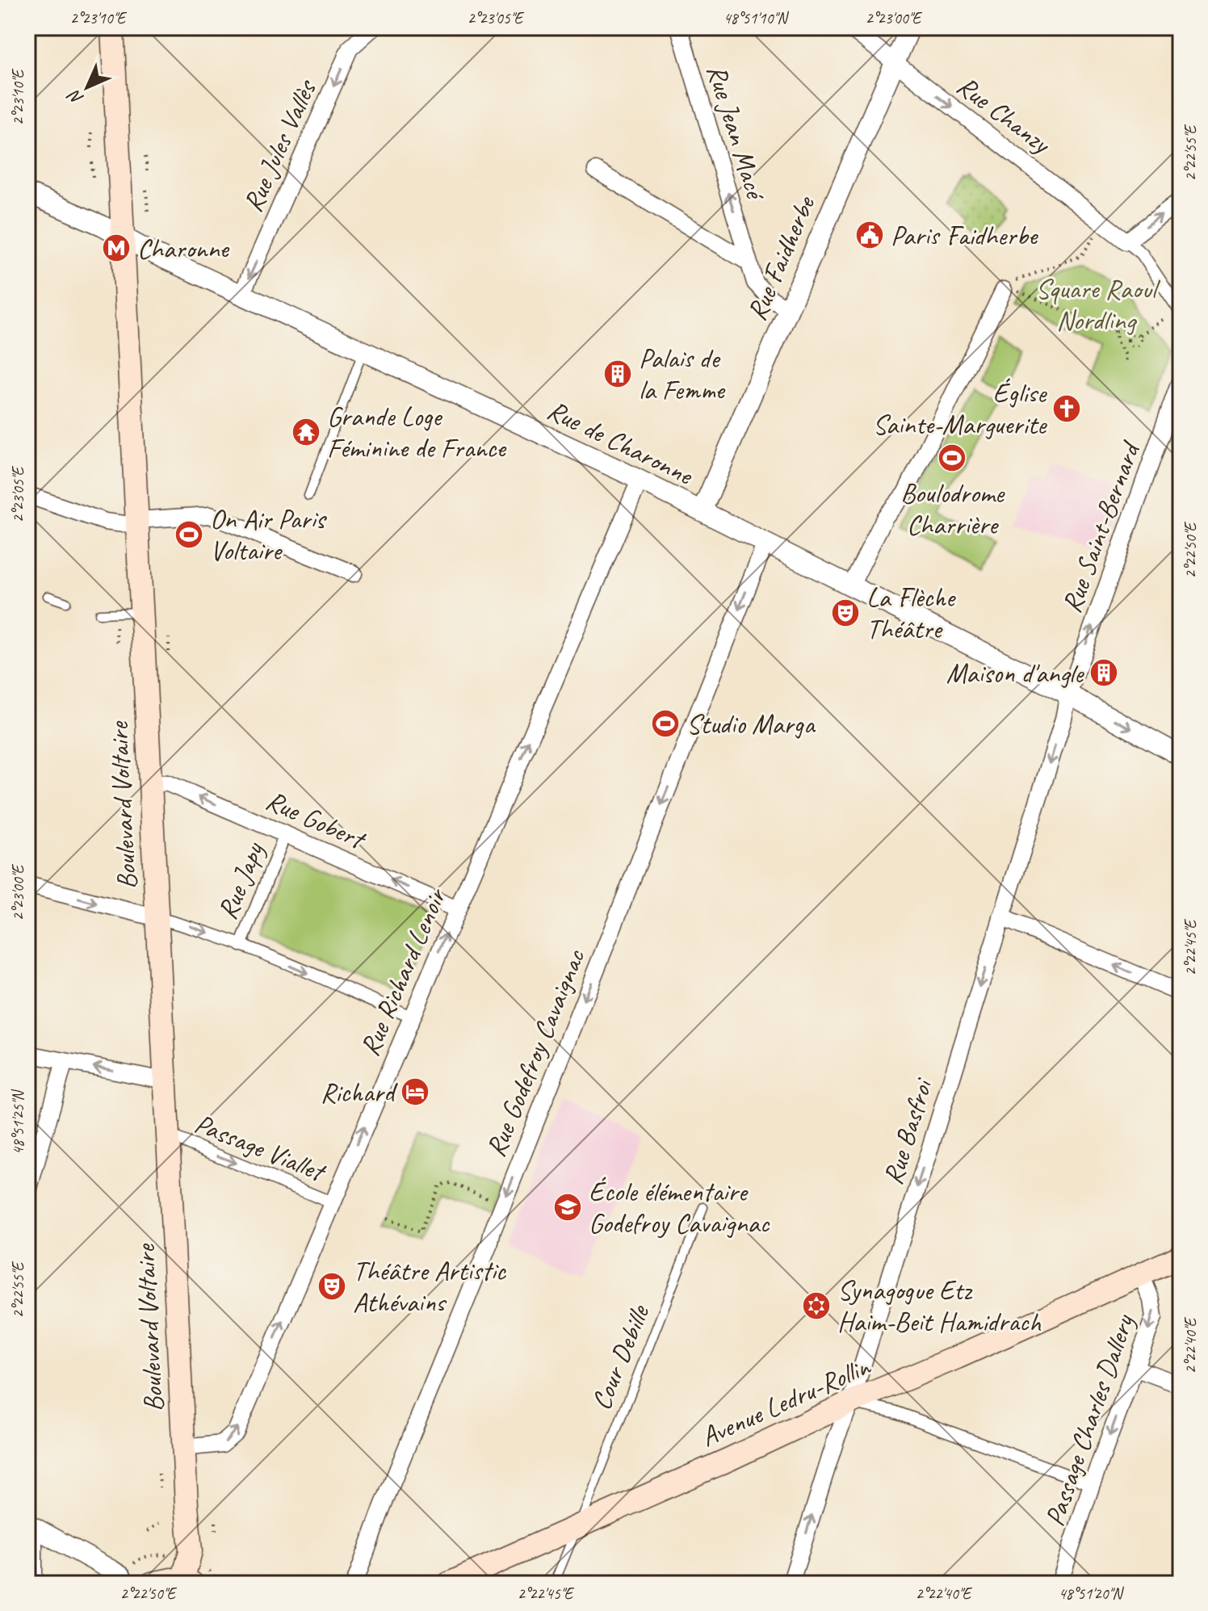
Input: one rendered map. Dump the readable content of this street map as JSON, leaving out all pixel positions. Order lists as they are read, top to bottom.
{
  "streets": {
    "main road": ["Boulevard Voltaire", "Avenue Ledru-Rollin"],
    "street": [
      "Rue Chanzy",
      "Rue Jean Macé",
      "Rue Jules Vallès",
      "Rue Faidherbe",
      "Rue de Charonne",
      "Rue Saint-Bernard",
      "Rue Gobert",
      "Rue Japy",
      "Rue Richard Lenoir",
      "Rue Godefroy Cavaignac",
      "Rue Basfroi",
      "Passage Viallet",
      "Passage Charles Dallery"
    ],
    "lane": ["Cour Debille"]
  },
  "crossings": [
    ["Rue Chanzy", "Rue Faidherbe"],
    ["Rue Jean Macé", "Rue Faidherbe"],
    ["Rue Jules Vallès", "Rue de Charonne"],
    ["Rue Faidherbe", "Rue de Charonne"],
    ["Rue de Charonne", "Rue Saint-Bernard"],
    ["Rue de Charonne", "Boulevard Voltaire"],
    ["Rue de Charonne", "Rue Richard Lenoir"],
    ["Rue de Charonne", "Rue Godefroy Cavaignac"],
    ["Rue de Charonne", "Rue Basfroi"],
    ["Rue Saint-Bernard", "Rue Basfroi"],
    ["Boulevard Voltaire", "Rue Gobert"],
    ["Boulevard Voltaire", "Rue Richard Lenoir"],
    ["Boulevard Voltaire", "Passage Viallet"],
    ["Rue Gobert", "Rue Japy"],
    ["Rue Gobert", "Rue Richard Lenoir"],
    ["Rue Richard Lenoir", "Passage Viallet"],
    ["Rue Basfroi", "Avenue Ledru-Rollin"],
    ["Cour Debille", "Avenue Ledru-Rollin"],
    ["Avenue Ledru-Rollin", "Passage Charles Dallery"]
  ],
  "one_way": [
    "Rue Chanzy",
    "Rue Jean Macé",
    "Rue Jules Vallès",
    "Rue Saint-Bernard",
    "Rue Richard Lenoir",
    "Rue Godefroy Cavaignac",
    "Passage Viallet",
    "Passage Charles Dallery"
  ],
  "parks": ["Square Raoul Nordling"],
  "places": {
    "public building": ["Paris Faidherbe"],
    "metro station": ["Charonne"],
    "building": ["Palais de la Femme", "Maison d'angle"],
    "church": ["Église Sainte-Marguerite"],
    "temple": ["Grande Loge Féminine de France"],
    "sports": ["Boulodrome Charrière", "On Air Paris Voltaire", "Studio Marga"],
    "theatre": ["La Flèche Théâtre", "Théâtre Artistic Athévains"],
    "hotel": ["Richard"],
    "school or university": ["École élémentaire Godefroy Cavaignac"],
    "synagogue": ["Synagogue Etz Haim-Beit Hamidrach"]
  },
  "north": "bottom left",
  "coordinates": [
    "2°23'10\"E",
    "2°23'05\"E",
    "48°51'10\"N",
    "2°23'00\"E",
    "2°22'55\"E",
    "2°22'50\"E",
    "2°22'45\"E",
    "48°51'25\"N",
    "2°22'40\"E",
    "48°51'20\"N"
  ]
}
